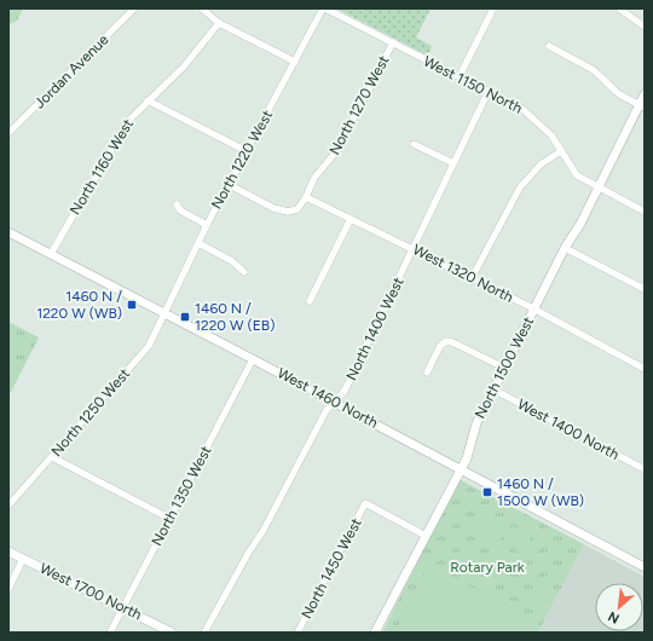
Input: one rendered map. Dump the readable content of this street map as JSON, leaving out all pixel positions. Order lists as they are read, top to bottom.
{
  "streets": {
    "street": [
      "Jordan Avenue",
      "West 1150 North",
      "North 1270 West",
      "North 1220 West",
      "North 1160 West",
      "West 1320 North",
      "North 1400 West",
      "North 1500 West",
      "West 1460 North",
      "North 1250 West",
      "West 1400 North",
      "North 1350 West",
      "North 1450 West",
      "West 1700 North"
    ]
  },
  "crossings": [
    ["West 1150 North", "North 1270 West"],
    ["West 1150 North", "North 1220 West"],
    ["West 1150 North", "North 1400 West"],
    ["West 1150 North", "North 1500 West"],
    ["North 1270 West", "North 1220 West"],
    ["North 1270 West", "West 1320 North"],
    ["North 1220 West", "West 1460 North"],
    ["North 1220 West", "North 1250 West"],
    ["North 1160 West", "West 1460 North"],
    ["West 1320 North", "North 1400 West"],
    ["West 1320 North", "North 1500 West"],
    ["North 1400 West", "West 1460 North"],
    ["North 1500 West", "West 1460 North"],
    ["North 1500 West", "West 1400 North"],
    ["North 1500 West", "North 1450 West"],
    ["West 1460 North", "North 1250 West"],
    ["West 1460 North", "North 1350 West"],
    ["North 1350 West", "West 1700 North"]
  ],
  "parks": ["Rotary Park"],
  "places": {
    "transit": ["1460 N / 1220 W (WB)", "1460 N / 1220 W (EB)", "1460 N / 1500 W (WB)"]
  },
  "north": "bottom left"
}
